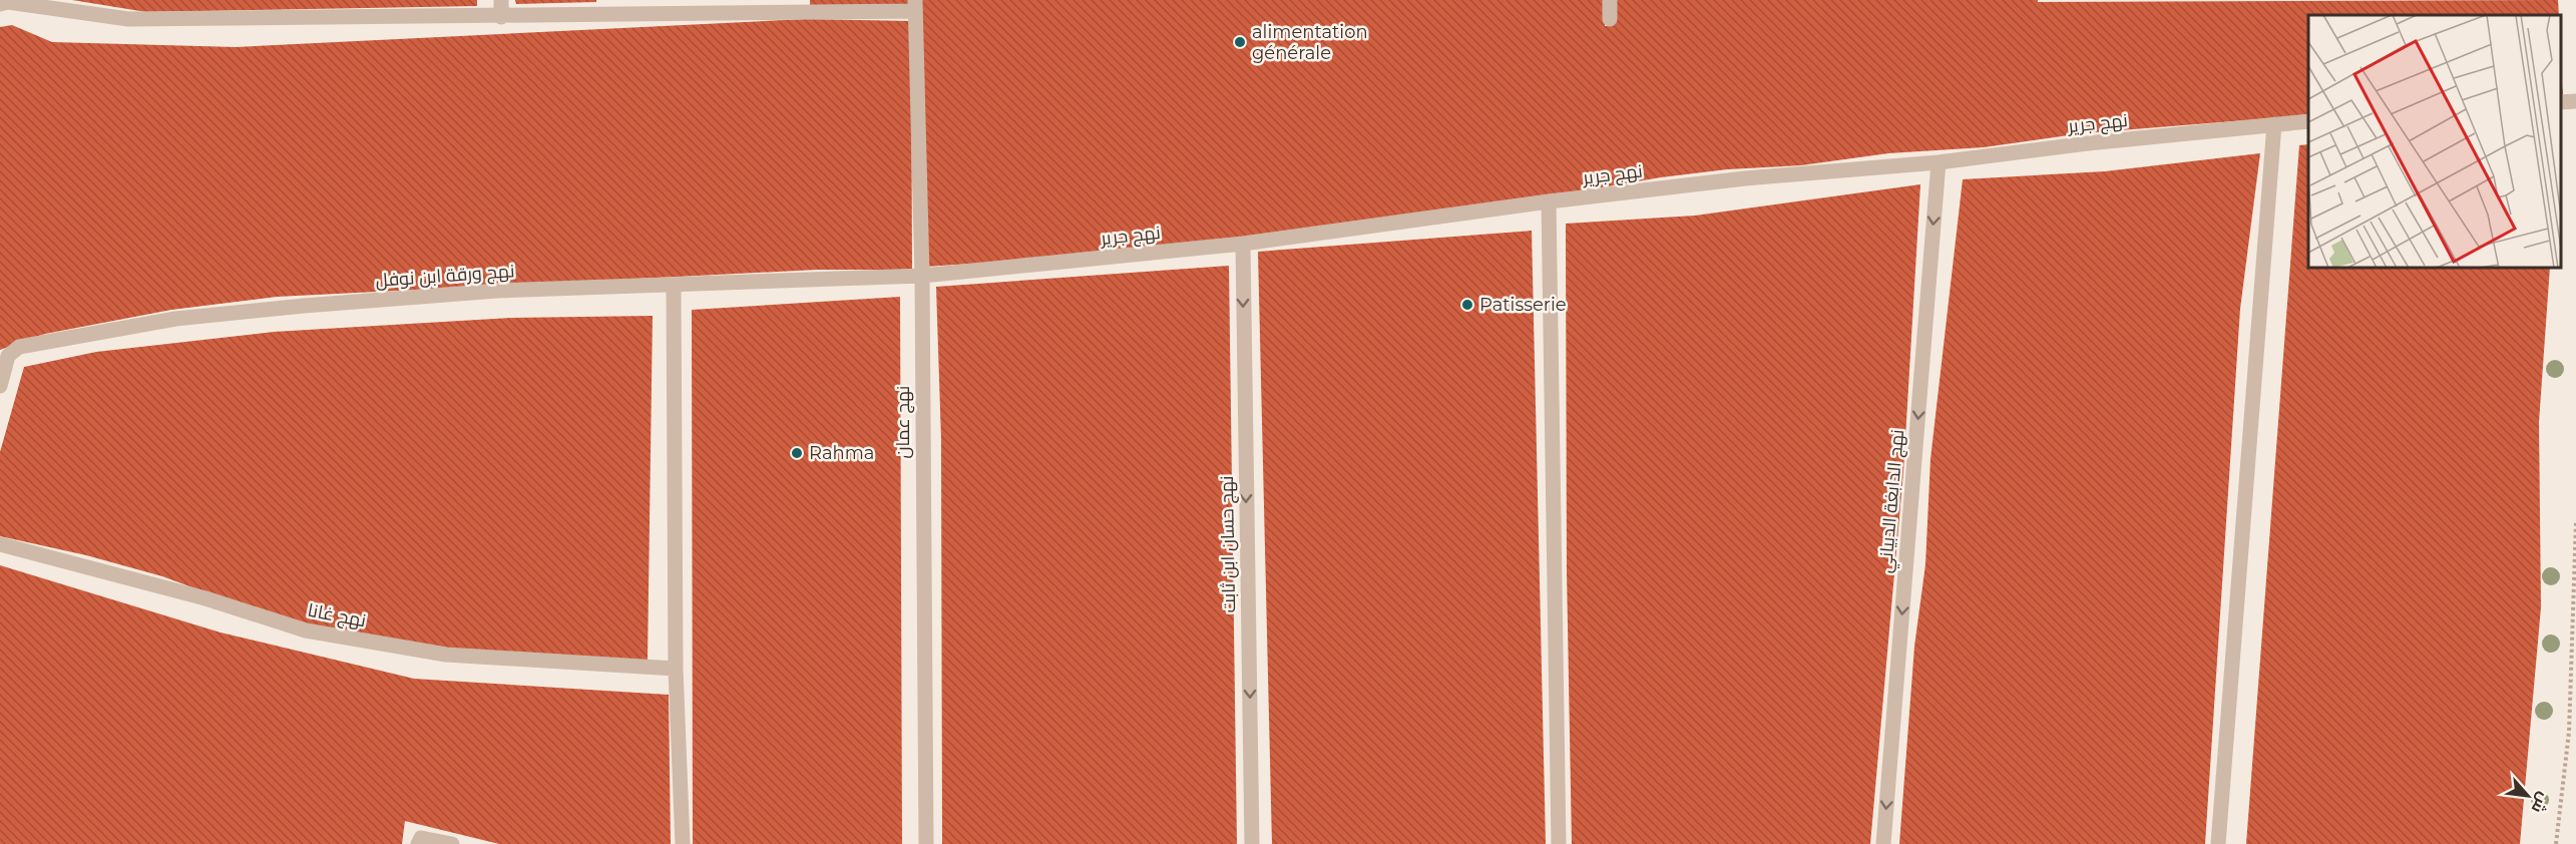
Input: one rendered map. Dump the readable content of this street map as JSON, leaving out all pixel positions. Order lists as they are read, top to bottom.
{
  "streets": {
    "street": [
      "نهج جرير",
      "نهج ورقة ابن نوفل",
      "نهج عمان",
      "نهج الدابغة الدبياني",
      "نهج حسان ابن ثابت",
      "نهج غانا"
    ]
  },
  "crossings": [
    ["نهج جرير", "نهج ورقة ابن نوفل"],
    ["نهج جرير", "نهج عمان"],
    ["نهج جرير", "نهج الدابغة الدبياني"],
    ["نهج جرير", "نهج حسان ابن ثابت"],
    ["نهج ورقة ابن نوفل", "نهج عمان"]
  ],
  "one_way": ["نهج الدابغة الدبياني", "نهج حسان ابن ثابت"],
  "places": ["alimentation générale", "Patisserie", "Rahma"],
  "north": "bottom right"
}
